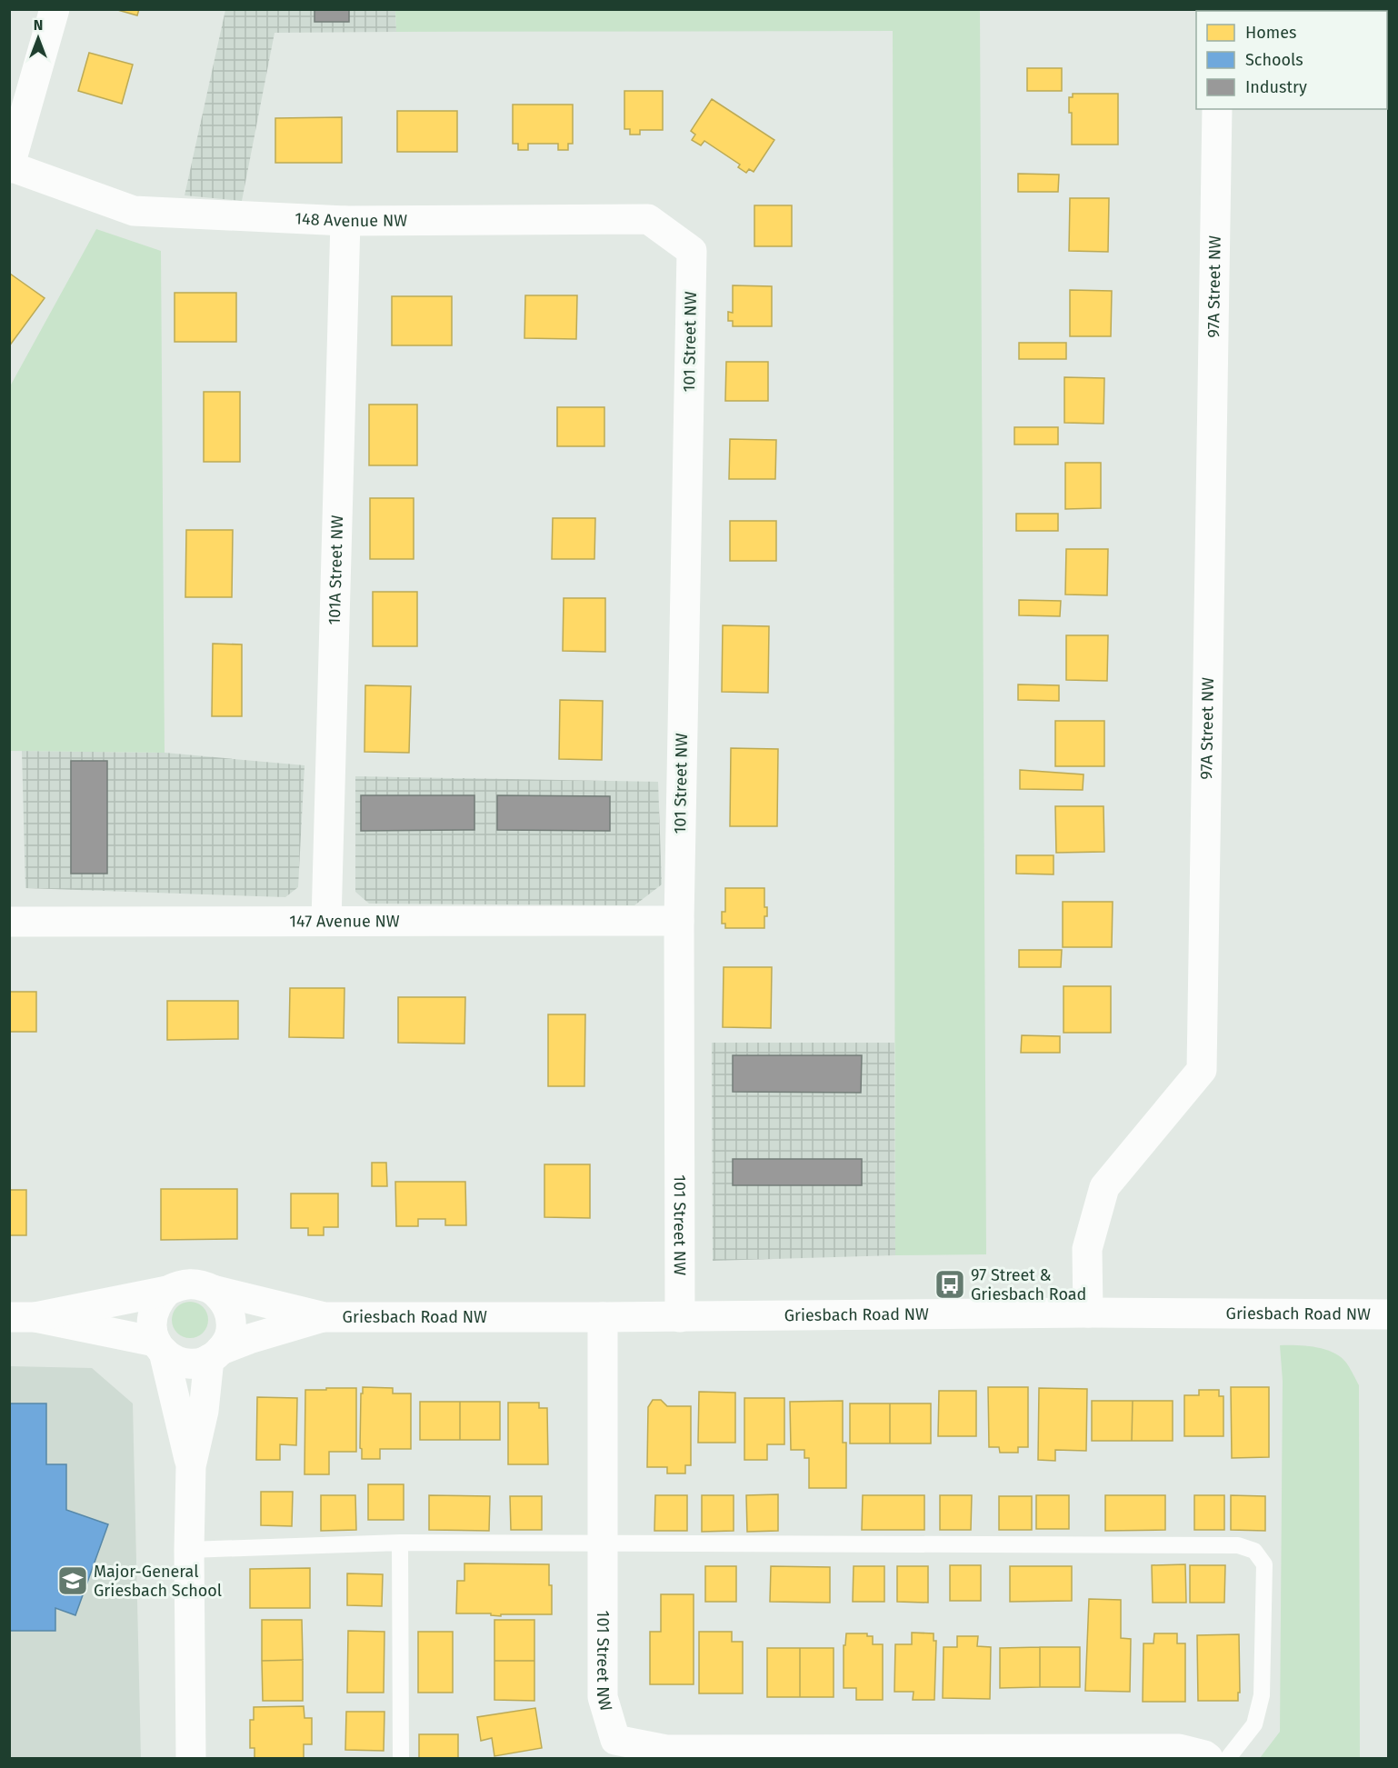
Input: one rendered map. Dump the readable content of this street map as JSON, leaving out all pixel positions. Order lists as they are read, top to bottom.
{
  "streets": {
    "street": [
      "148 Avenue NW",
      "97A Street NW",
      "101 Street NW",
      "101A Street NW",
      "147 Avenue NW",
      "Griesbach Road NW"
    ]
  },
  "crossings": [
    ["148 Avenue NW", "101 Street NW"],
    ["148 Avenue NW", "101A Street NW"],
    ["97A Street NW", "Griesbach Road NW"],
    ["101 Street NW", "147 Avenue NW"],
    ["101 Street NW", "Griesbach Road NW"],
    ["101A Street NW", "147 Avenue NW"]
  ],
  "places": {
    "bus stop": ["97 Street & Griesbach Road"],
    "school or university": ["Major-General Griesbach School"]
  },
  "legend": ["Homes", "Schools", "Industry"],
  "north": "top"
}
